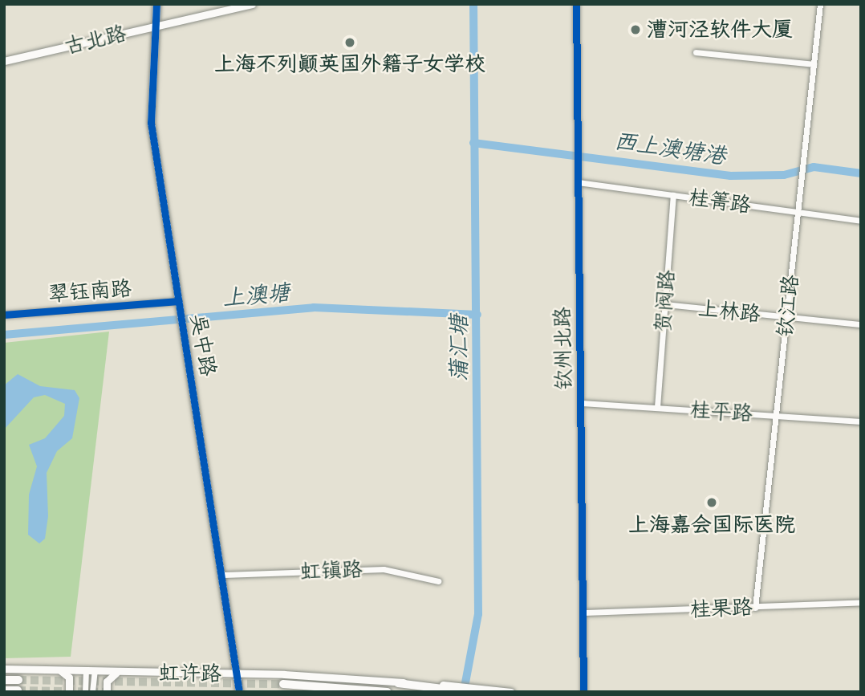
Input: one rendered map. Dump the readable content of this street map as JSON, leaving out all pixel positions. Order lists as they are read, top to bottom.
{
  "streets": {
    "main road": ["古北路", "吴中路", "虹许路"],
    "street": [
      "桂箐路",
      "翠钰南路",
      "贺阀路",
      "钦江路",
      "上林路",
      "钦州北路",
      "桂平路",
      "虹镇路",
      "桂果路"
    ]
  },
  "crossings": [
    ["古北路", "吴中路"],
    ["桂箐路", "贺阀路"],
    ["桂箐路", "钦江路"],
    ["桂箐路", "钦州北路"],
    ["翠钰南路", "吴中路"],
    ["贺阀路", "上林路"],
    ["贺阀路", "桂平路"],
    ["钦江路", "上林路"],
    ["钦江路", "桂平路"],
    ["钦江路", "桂果路"],
    ["吴中路", "虹镇路"],
    ["吴中路", "虹许路"],
    ["钦州北路", "桂平路"],
    ["钦州北路", "桂果路"]
  ],
  "water": ["西上澳塘港", "上澳塘", "蒲汇塘"],
  "places": ["漕河泾软件大厦", "上海不列颠英国外籍子女学校", "上海嘉会国际医院"]
}
